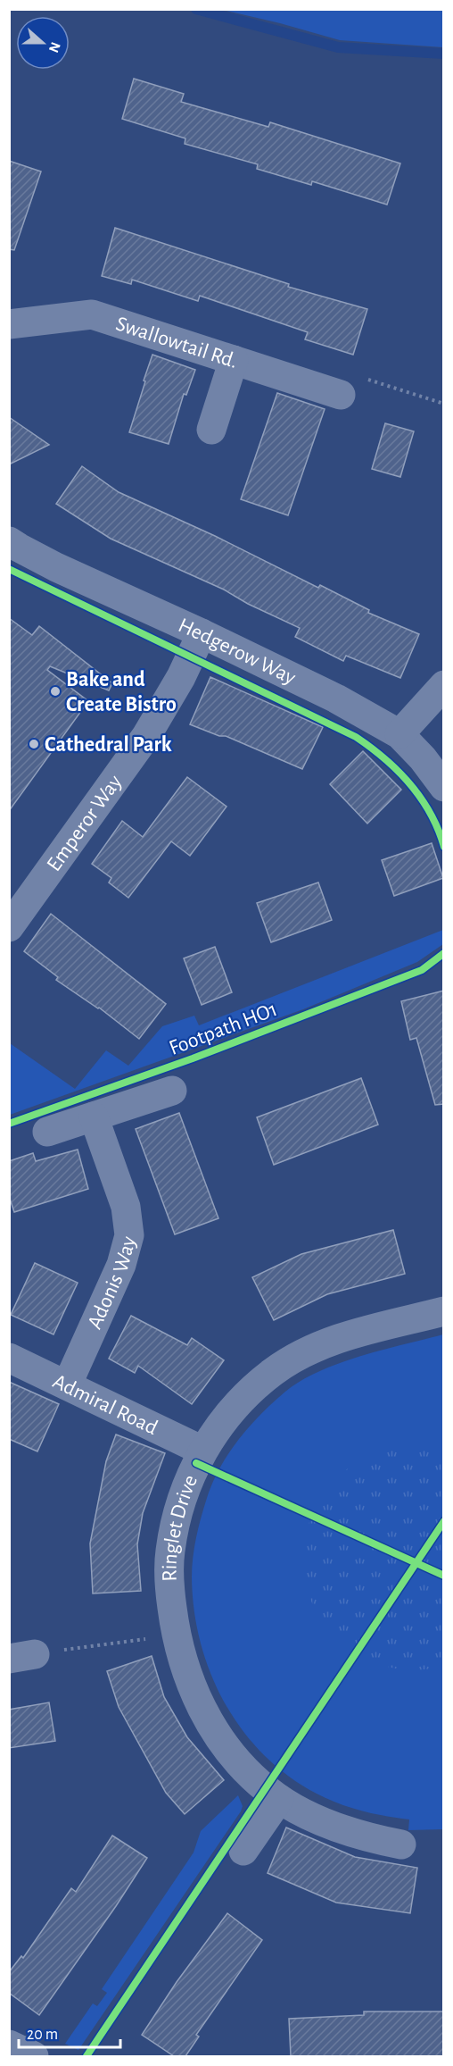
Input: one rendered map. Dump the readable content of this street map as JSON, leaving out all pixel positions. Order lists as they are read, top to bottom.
{
  "streets": {
    "street": [
      "Swallowtail Rd.",
      "Hedgerow Way",
      "Emperor Way",
      "Adonis Way",
      "Admiral Road",
      "Ringlet Drive"
    ],
    "cycle path": ["Footpath HO1"]
  },
  "crossings": [
    ["Hedgerow Way", "Emperor Way"],
    ["Adonis Way", "Admiral Road"],
    ["Admiral Road", "Ringlet Drive"]
  ],
  "places": ["Bake and Create Bistro", "Cathedral Park"],
  "scale_bar": "20 m",
  "north": "right"
}
